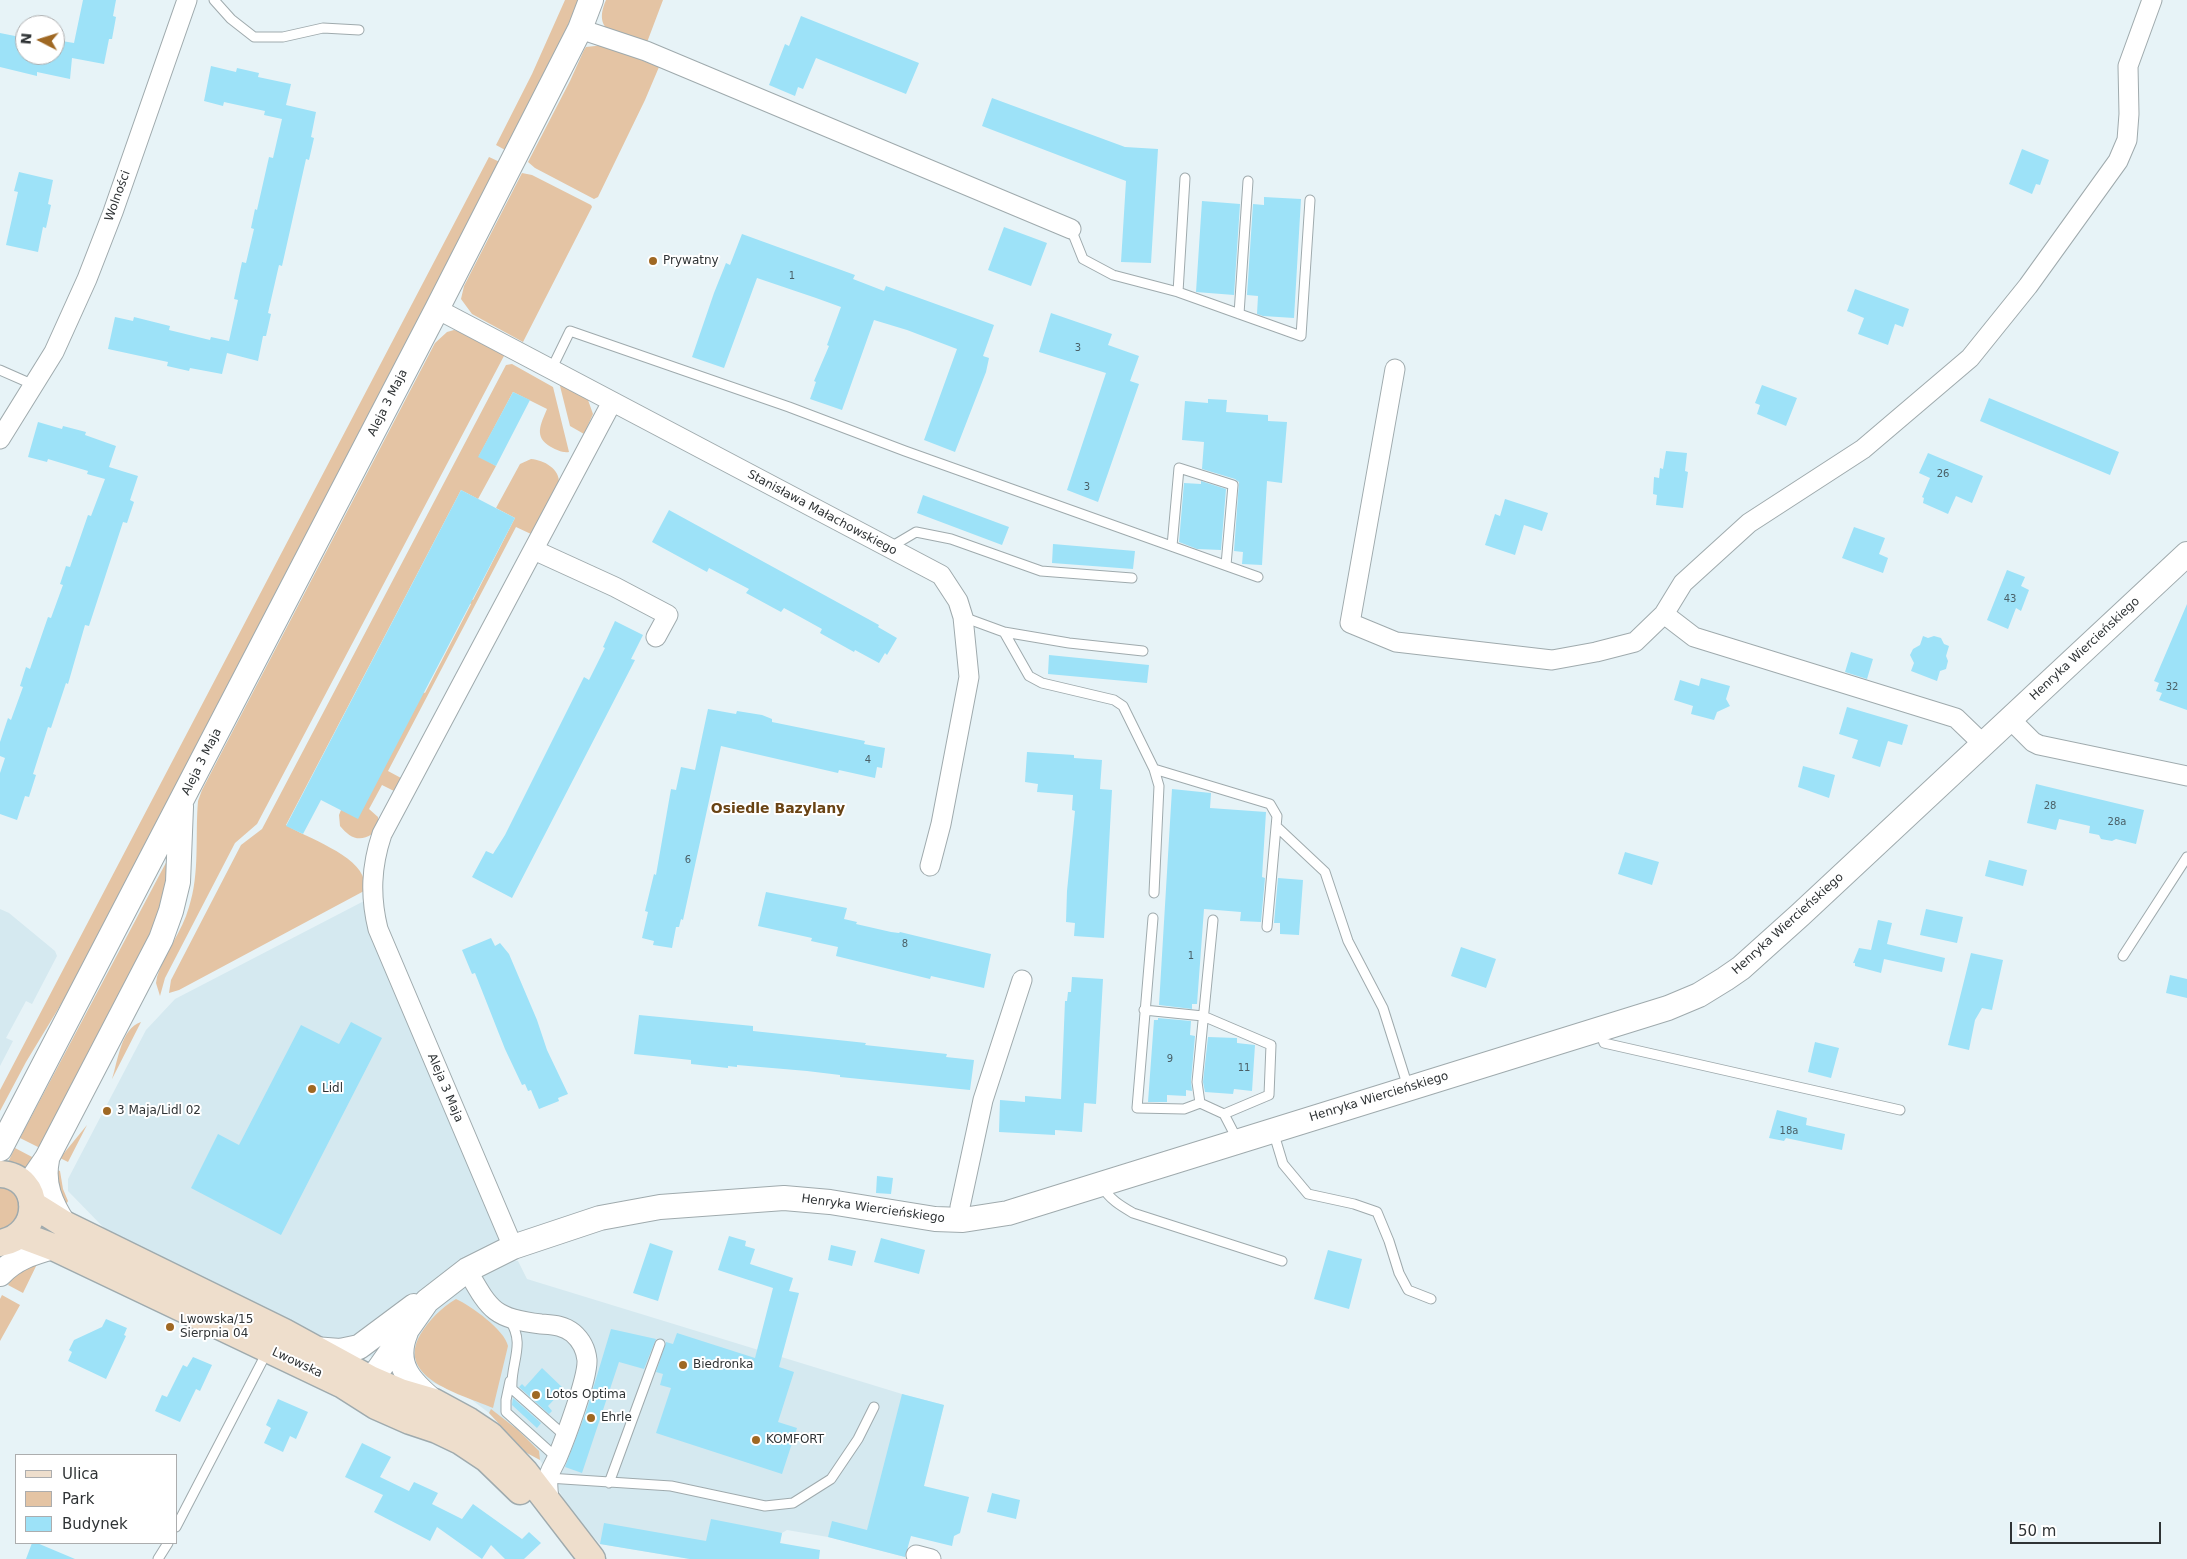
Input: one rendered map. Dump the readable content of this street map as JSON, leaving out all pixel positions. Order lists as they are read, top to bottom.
{
  "streets": {
    "main road": ["Lwowska"],
    "street": [
      "Wolności",
      "Aleja 3 Maja",
      "Stanisława Małachowskiego",
      "Henryka Wiercieńskiego"
    ]
  },
  "crossings": [
    ["Aleja 3 Maja", "Stanisława Małachowskiego"],
    ["Aleja 3 Maja", "Henryka Wiercieńskiego"],
    ["Aleja 3 Maja", "Lwowska"],
    ["Henryka Wiercieńskiego", "Lwowska"]
  ],
  "districts": ["Osiedle Bazylany"],
  "places": [
    "Prywatny",
    "Lidl",
    "3 Maja/Lidl 02",
    "Lwowska/15 Sierpnia 04",
    "Biedronka",
    "Lotos Optima",
    "Ehrle",
    "KOMFORT"
  ],
  "house_numbers": [
    "1",
    "3",
    "26",
    "3",
    "43",
    "32",
    "4",
    "28",
    "28a",
    "6",
    "8",
    "1",
    "9",
    "11",
    "18a"
  ],
  "legend": ["Ulica", "Park", "Budynek"],
  "scale_bar": "50 m",
  "north": "left"
}
